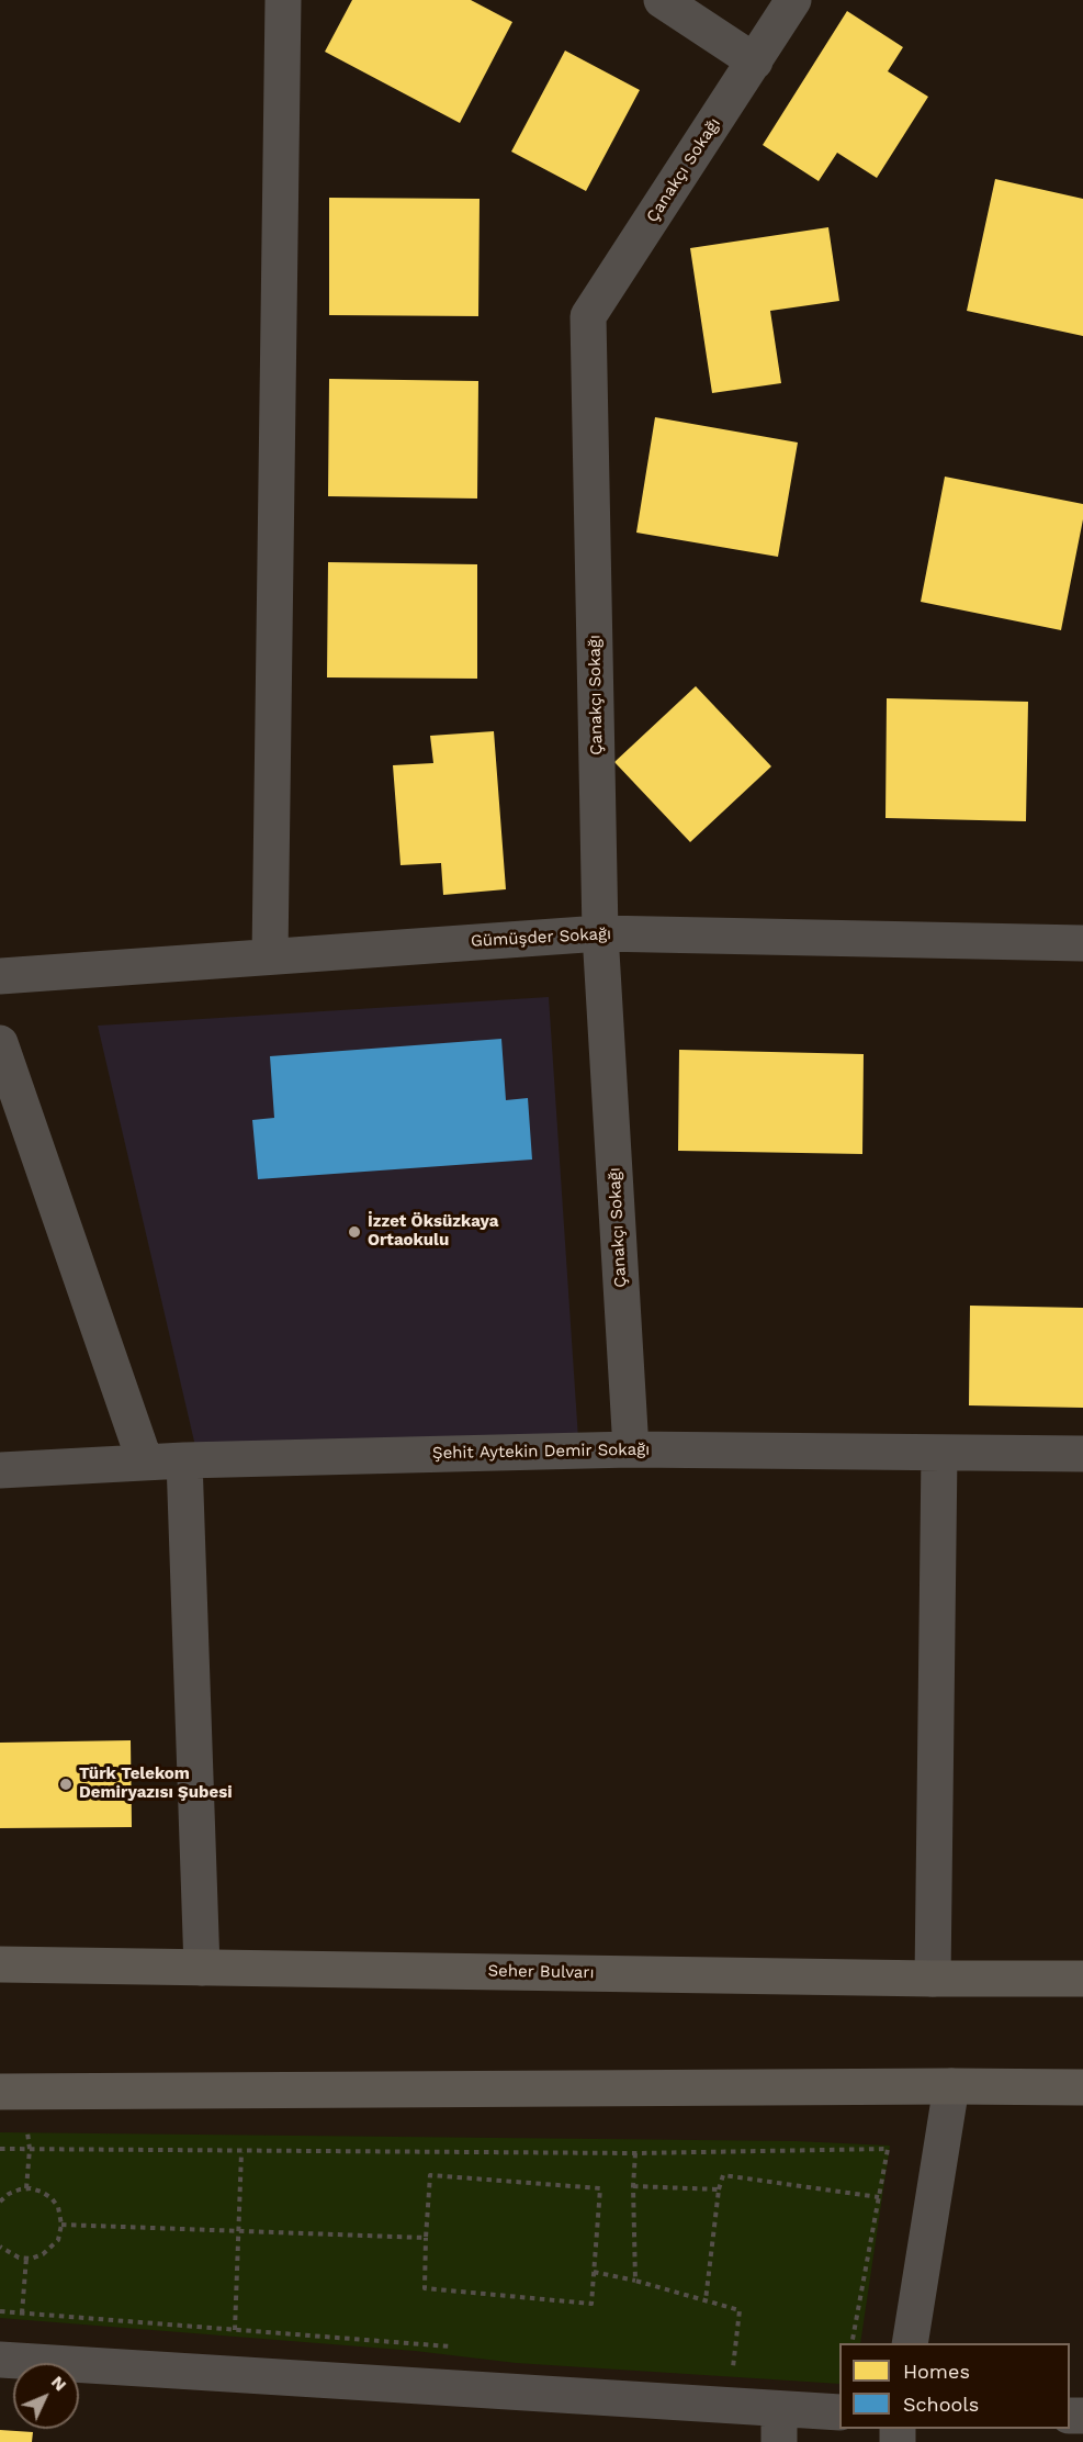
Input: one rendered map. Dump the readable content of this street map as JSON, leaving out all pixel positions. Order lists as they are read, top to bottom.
{
  "streets": {
    "main road": ["Seher Bulvarı"],
    "street": ["Çanakçı Sokağı", "Gümüşder Sokağı", "Şehit Aytekin Demir Sokağı"]
  },
  "crossings": [
    ["Çanakçı Sokağı", "Gümüşder Sokağı"],
    ["Çanakçı Sokağı", "Şehit Aytekin Demir Sokağı"]
  ],
  "places": ["İzzet Öksüzkaya Ortaokulu", "Türk Telekom Demiryazısı Şubesi"],
  "legend": ["Homes", "Schools"],
  "north": "top right"
}
